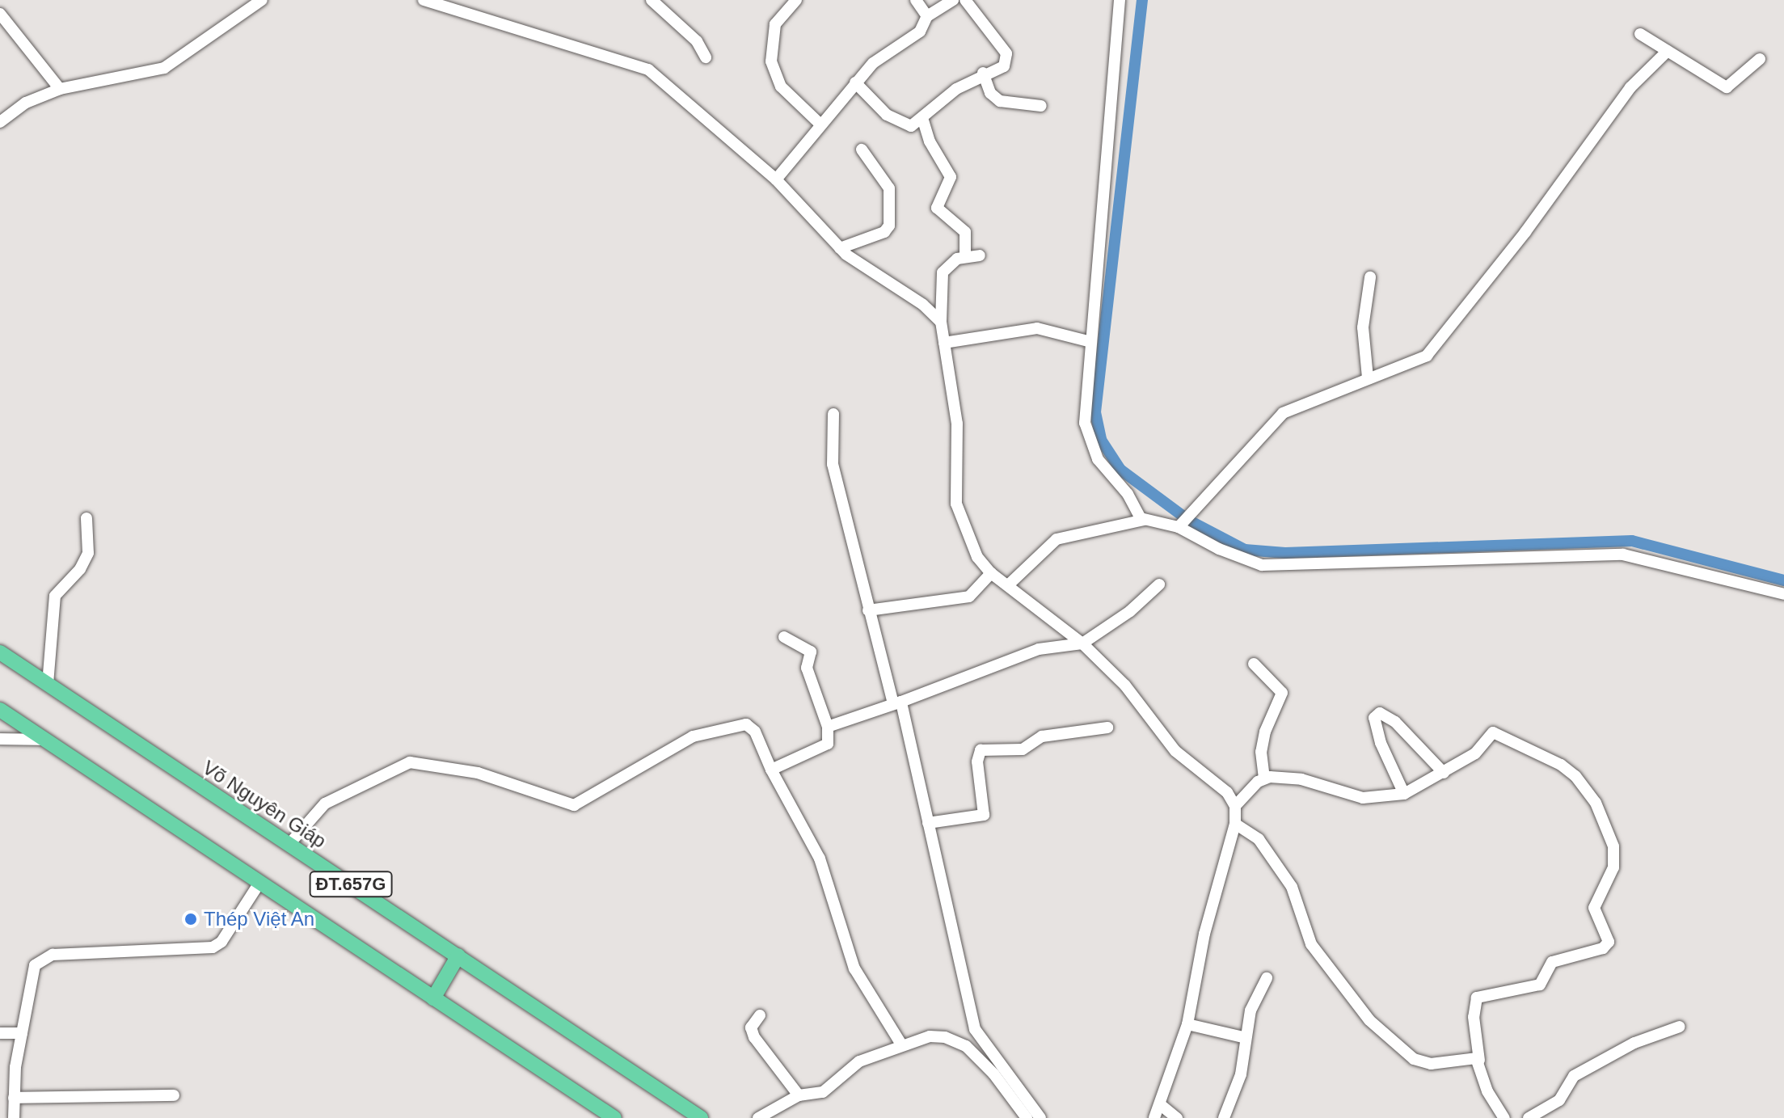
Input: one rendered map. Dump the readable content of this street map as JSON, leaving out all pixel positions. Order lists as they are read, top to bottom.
{
  "streets": {
    "main road": ["Võ Nguyên Giáp", "ĐT.657G"]
  },
  "places": ["Thép Việt An"]
}
